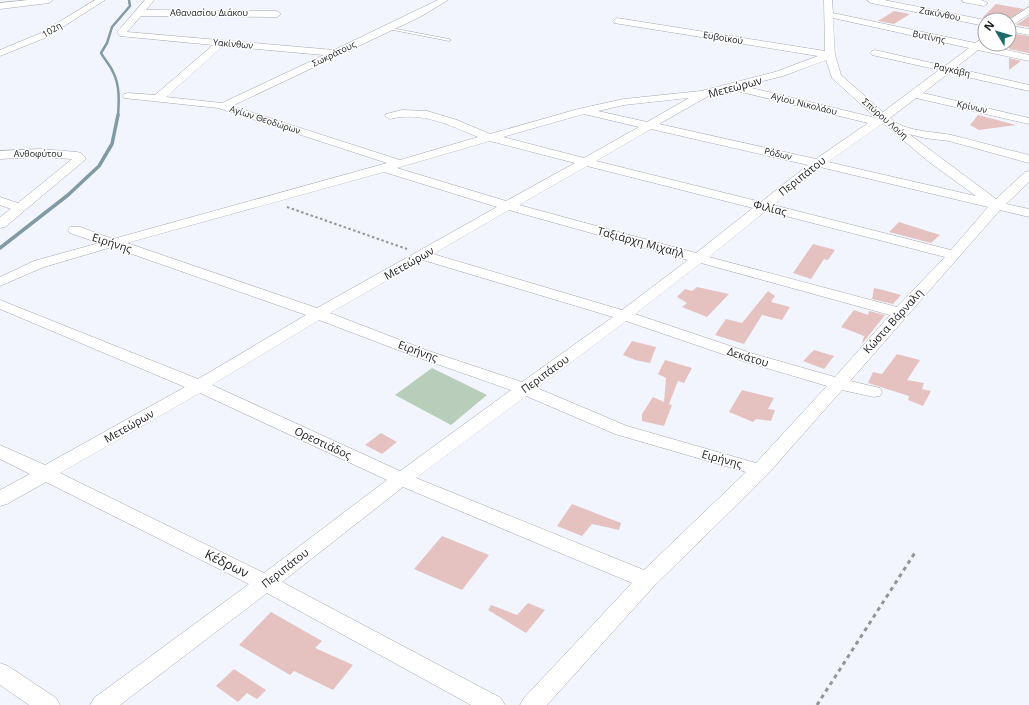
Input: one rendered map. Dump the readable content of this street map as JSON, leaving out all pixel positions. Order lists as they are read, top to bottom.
{
  "streets": {
    "street": [
      "Αθανασίου Διάκου",
      "Ζακύνθου",
      "102η",
      "Βυτίνης",
      "Ευβοϊκού",
      "Υακίνθων",
      "Σωκράτους",
      "Ραγκάβη",
      "Μετεώρων",
      "Αγίου Νικολάου",
      "Κρίνων",
      "Σπύρου Λούη",
      "Αγίων Θεοδώρων",
      "Ανθοφύτου",
      "Ρόδων",
      "Περιπάτου",
      "Φιλίας",
      "Ταξιάρχη Μιχαήλ",
      "Ειρήνης",
      "Κώστα Βάρναλη",
      "Δεκάτου",
      "Ορεστιάδος",
      "Κέδρων"
    ]
  },
  "crossings": [
    ["Αθανασίου Διάκου", "Υακίνθων"],
    ["Βυτίνης", "Σπύρου Λούη"],
    ["Ευβοϊκού", "Μετεώρων"],
    ["Ευβοϊκού", "Σπύρου Λούη"],
    ["Υακίνθων", "Σωκράτους"],
    ["Σωκράτους", "Αγίων Θεοδώρων"],
    ["Ραγκάβη", "Περιπάτου"],
    ["Μετεώρων", "Αγίου Νικολάου"],
    ["Μετεώρων", "Σπύρου Λούη"],
    ["Μετεώρων", "Ρόδων"],
    ["Μετεώρων", "Φιλίας"],
    ["Μετεώρων", "Ταξιάρχη Μιχαήλ"],
    ["Μετεώρων", "Ειρήνης"],
    ["Μετεώρων", "Δεκάτου"],
    ["Μετεώρων", "Ορεστιάδος"],
    ["Μετεώρων", "Κέδρων"],
    ["Αγίου Νικολάου", "Σπύρου Λούη"],
    ["Αγίου Νικολάου", "Περιπάτου"],
    ["Κρίνων", "Περιπάτου"],
    ["Σπύρου Λούη", "Ρόδων"],
    ["Σπύρου Λούη", "Περιπάτου"],
    ["Σπύρου Λούη", "Κώστα Βάρναλη"],
    ["Ρόδων", "Περιπάτου"],
    ["Ρόδων", "Κώστα Βάρναλη"],
    ["Περιπάτου", "Φιλίας"],
    ["Περιπάτου", "Ταξιάρχη Μιχαήλ"],
    ["Περιπάτου", "Ειρήνης"],
    ["Περιπάτου", "Δεκάτου"],
    ["Περιπάτου", "Ορεστιάδος"],
    ["Περιπάτου", "Κέδρων"],
    ["Φιλίας", "Κώστα Βάρναλη"],
    ["Ταξιάρχη Μιχαήλ", "Κώστα Βάρναλη"],
    ["Ειρήνης", "Κώστα Βάρναλη"],
    ["Κώστα Βάρναλη", "Δεκάτου"],
    ["Κώστα Βάρναλη", "Ορεστιάδος"]
  ],
  "north": "top left"
}
